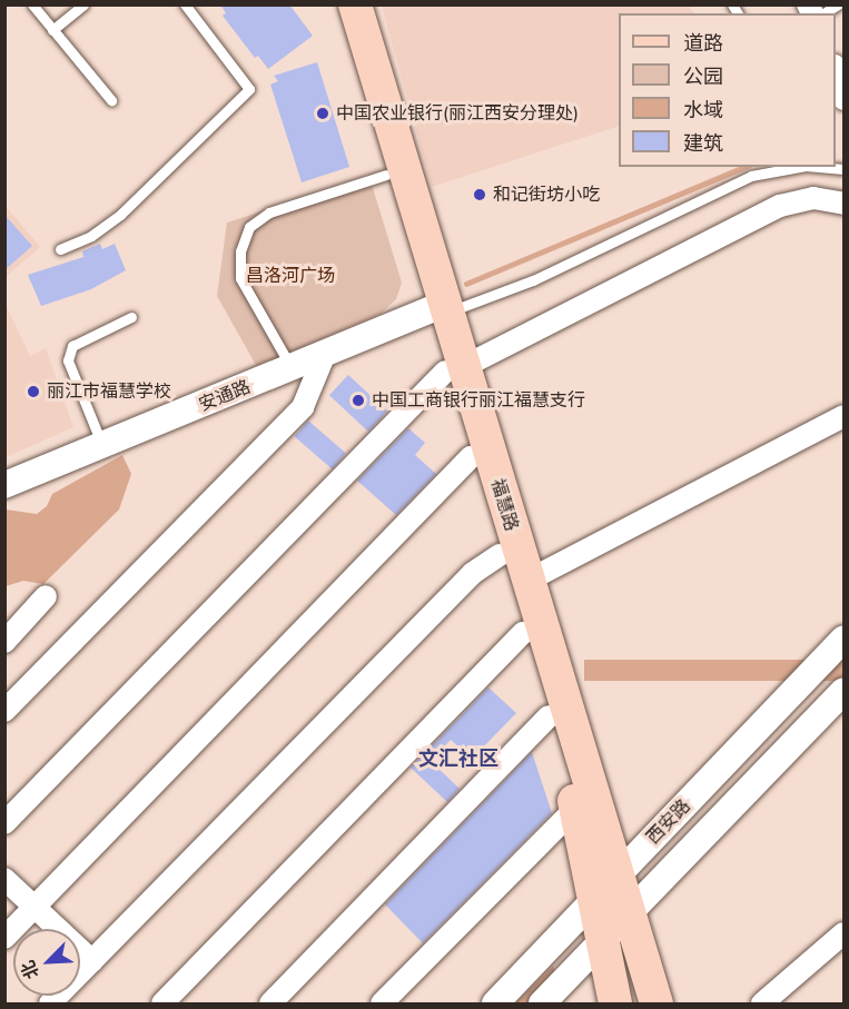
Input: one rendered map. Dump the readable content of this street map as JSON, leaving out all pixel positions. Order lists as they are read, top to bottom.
{
  "streets": {
    "main road": ["福慧路"],
    "street": ["安通路", "西安路"]
  },
  "crossings": [
    ["安通路", "福慧路"],
    ["福慧路", "西安路"]
  ],
  "districts": ["文汇社区"],
  "parks": ["昌洛河广场"],
  "places": [
    "中国农业银行(丽江西安分理处)",
    "和记街坊小吃",
    "丽江市福慧学校",
    "中国工商银行丽江福慧支行"
  ],
  "legend": [
    "道路",
    "公园",
    "水域",
    "建筑"
  ],
  "north": "bottom left"
}
